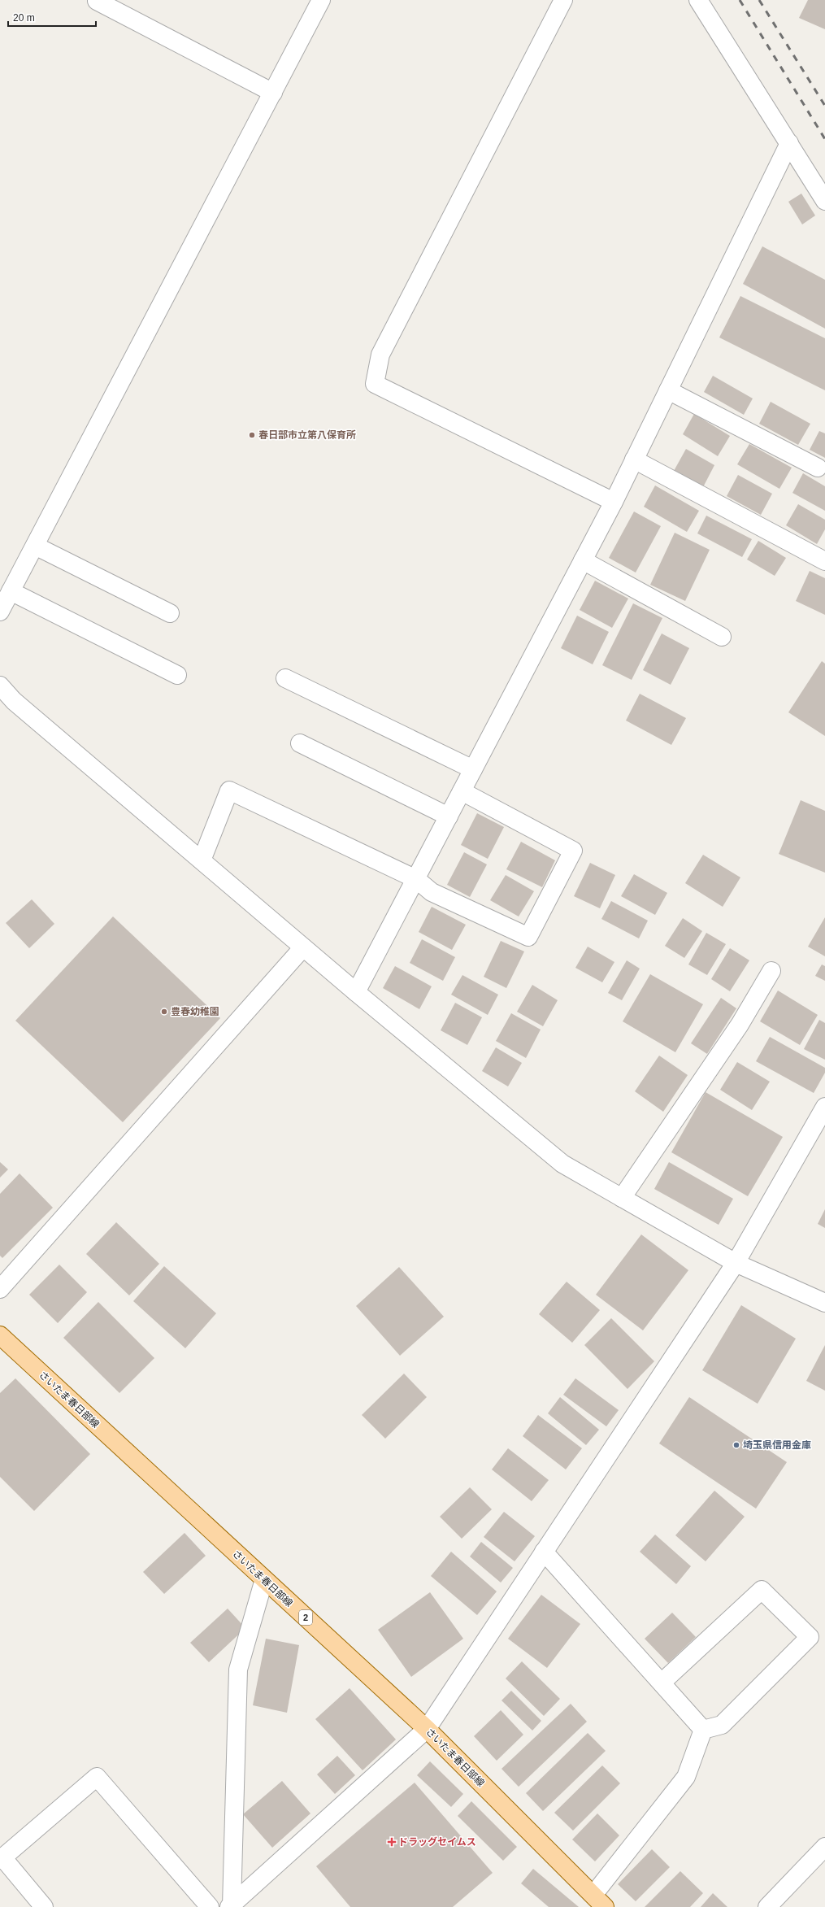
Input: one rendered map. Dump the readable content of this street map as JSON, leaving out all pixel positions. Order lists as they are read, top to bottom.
{
  "streets": {
    "main road": ["さいたま春日部線", "2"]
  },
  "places": {
    "other": ["春日部市立第八保育所", "豊春幼稚園", "埼玉県信用金庫"],
    "health": ["ドラッグセイムス"]
  },
  "scale_bar": "20 m"
}
